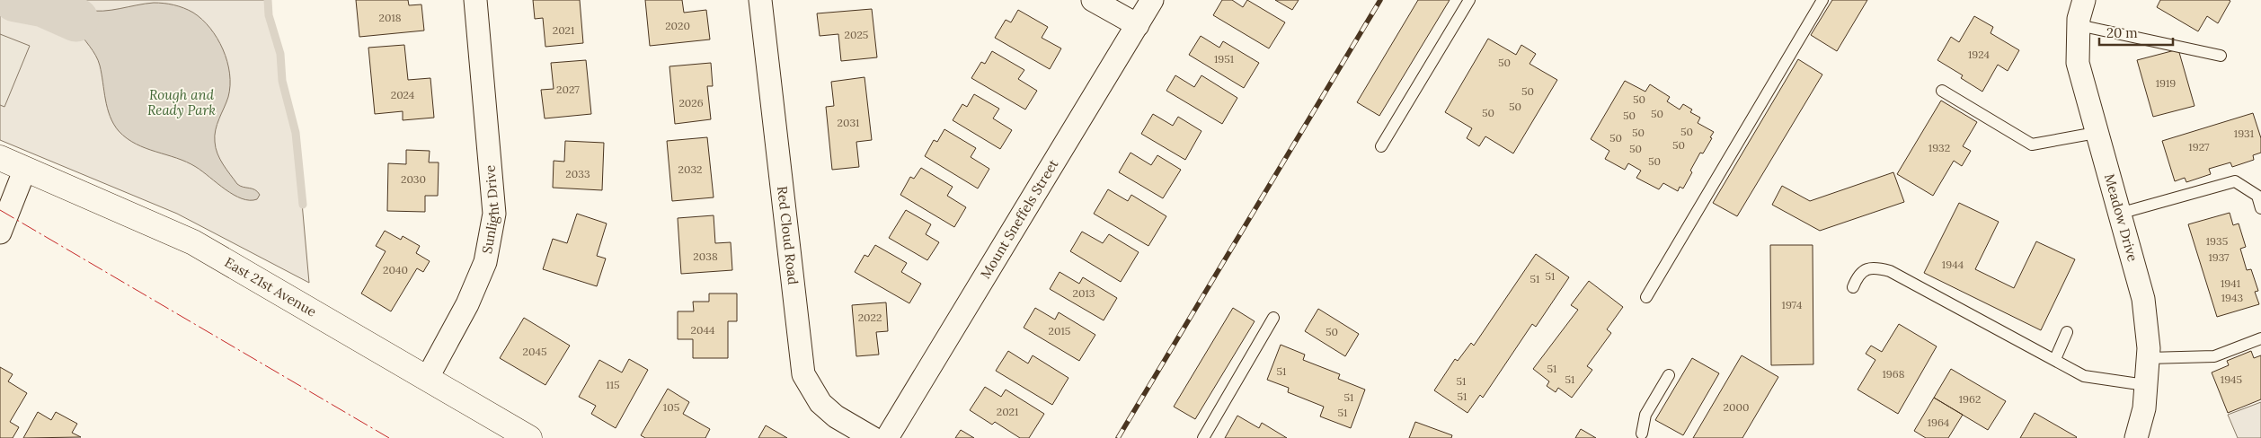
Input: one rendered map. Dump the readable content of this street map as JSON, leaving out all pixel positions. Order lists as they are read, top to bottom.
{
  "streets": {
    "street": [
      "Sunlight Drive",
      "Meadow Drive",
      "Mount Sneffels Street",
      "Red Cloud Road",
      "East 21st Avenue"
    ]
  },
  "crossings": [
    ["Sunlight Drive", "East 21st Avenue"]
  ],
  "parks": ["Rough and Ready Park"],
  "house_numbers": [
    "2018",
    "2020",
    "2021",
    "2025",
    "1924",
    "1951",
    "50",
    "1919",
    "2027",
    "50",
    "2024",
    "50",
    "2026",
    "50",
    "50",
    "50",
    "50",
    "2031",
    "50",
    "50",
    "1931",
    "50",
    "50",
    "1927",
    "1932",
    "50",
    "50",
    "2032",
    "2033",
    "2030",
    "1935",
    "2038",
    "1937",
    "1944",
    "2040",
    "51",
    "51",
    "1941",
    "2013",
    "1943",
    "1974",
    "2022",
    "2044",
    "2015",
    "50",
    "2045",
    "51",
    "51",
    "1968",
    "51",
    "1945",
    "51",
    "115",
    "51",
    "51",
    "1962",
    "105",
    "2000",
    "2021",
    "51",
    "1964"
  ],
  "scale_bar": "20 m"
}
